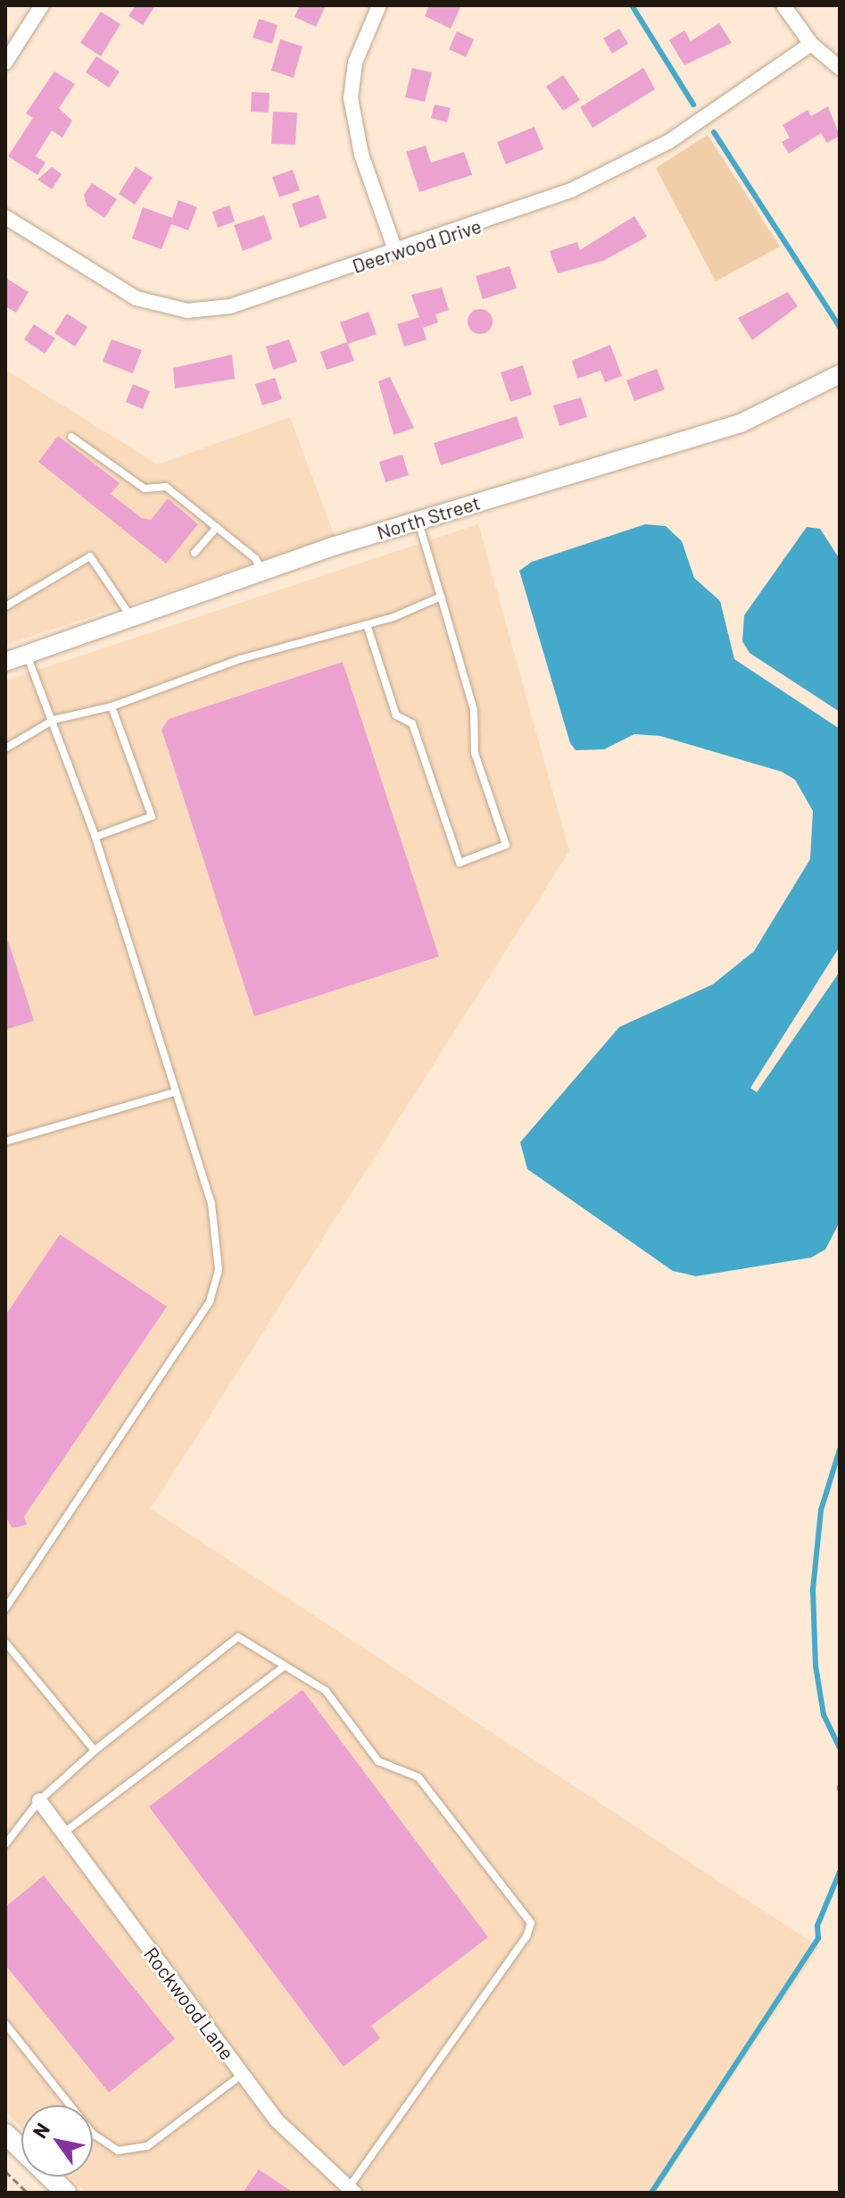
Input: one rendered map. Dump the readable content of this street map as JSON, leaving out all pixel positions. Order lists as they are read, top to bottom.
{
  "streets": {
    "street": ["Deerwood Drive", "North Street", "Rockwood Lane"]
  },
  "north": "top left"
}
